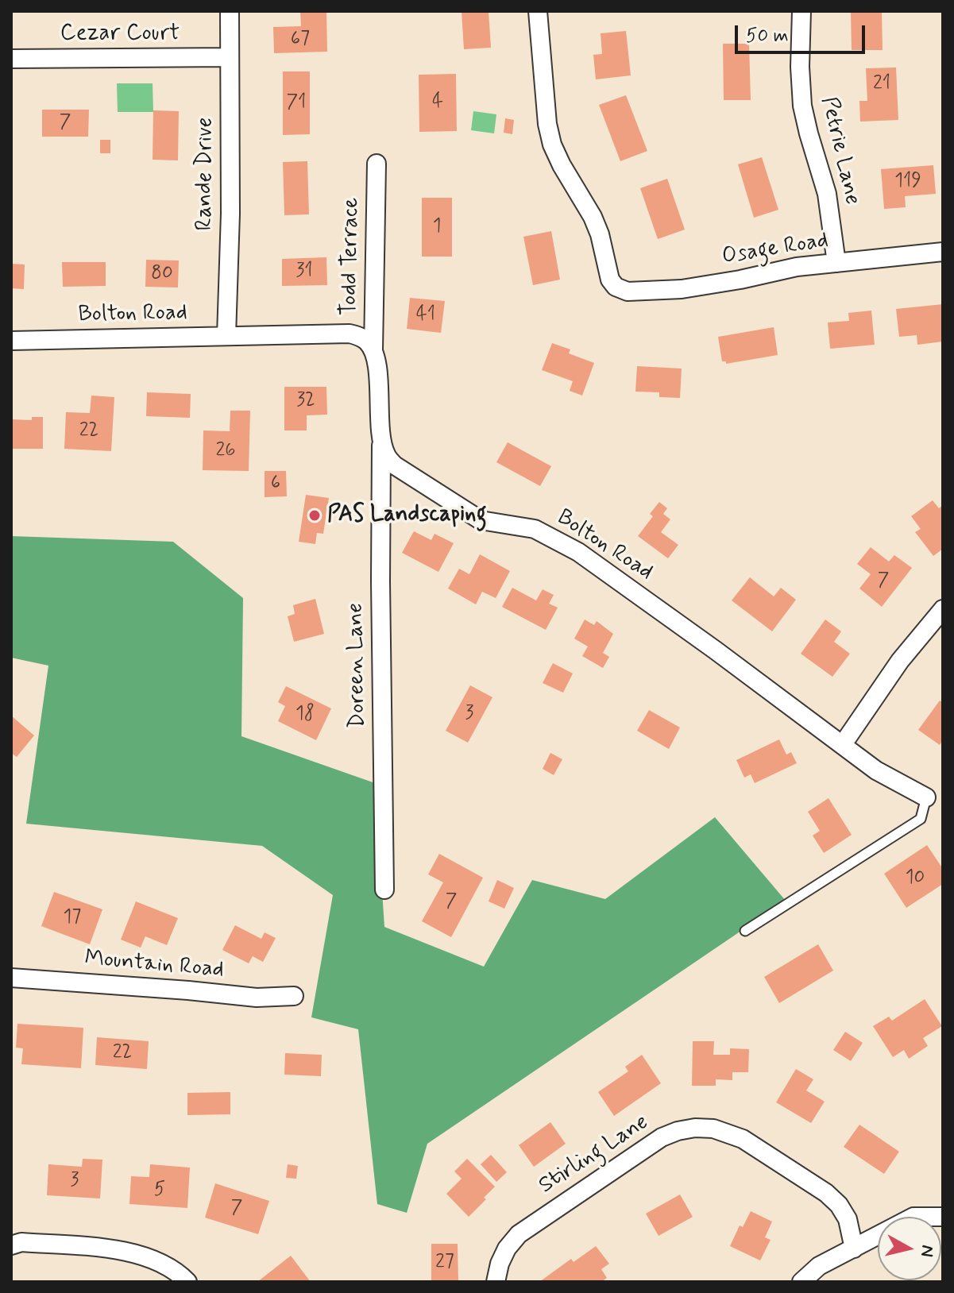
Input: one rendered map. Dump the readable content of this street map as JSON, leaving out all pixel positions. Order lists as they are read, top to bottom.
{
  "streets": {
    "street": [
      "Cezar Court",
      "Petrie Lane",
      "Rande Drive",
      "Osage Road",
      "Todd Terrace",
      "Bolton Road",
      "Doreen Lane",
      "Mountain Road",
      "Stirling Lane"
    ]
  },
  "crossings": [
    ["Cezar Court", "Rande Drive"],
    ["Petrie Lane", "Osage Road"],
    ["Rande Drive", "Bolton Road"],
    ["Todd Terrace", "Bolton Road"],
    ["Bolton Road", "Doreen Lane"]
  ],
  "places": ["PAS Landscaping"],
  "house_numbers": [
    "67",
    "21",
    "4",
    "71",
    "7",
    "119",
    "1",
    "31",
    "80",
    "41",
    "32",
    "22",
    "26",
    "6",
    "7",
    "3",
    "18",
    "10",
    "7",
    "17",
    "22",
    "3",
    "5",
    "7",
    "27"
  ],
  "scale_bar": "50 m",
  "north": "right"
}
